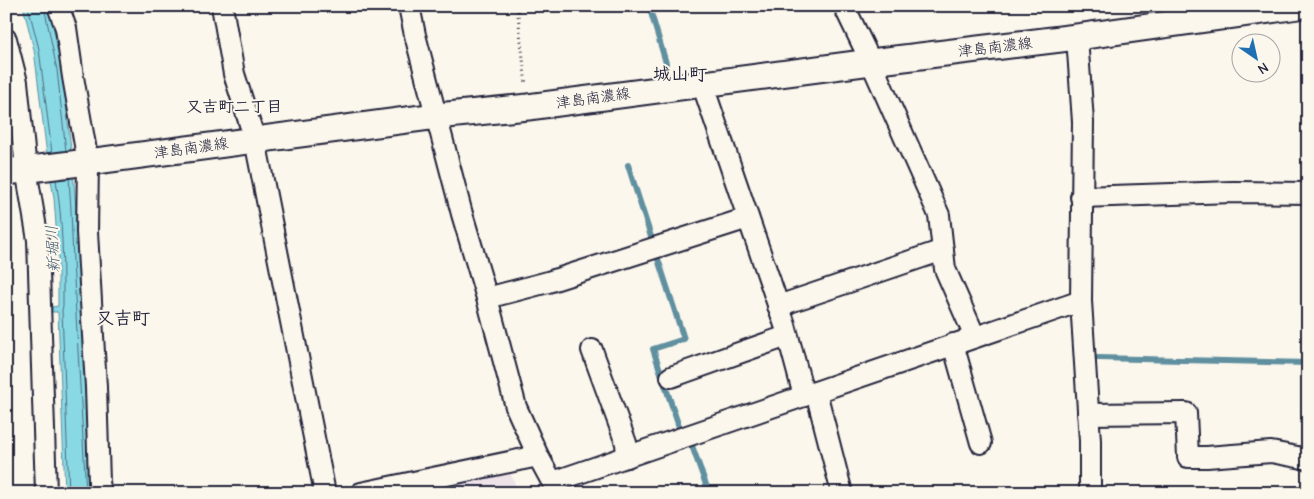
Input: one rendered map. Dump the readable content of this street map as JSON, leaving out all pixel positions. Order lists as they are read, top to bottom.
{
  "streets": {
    "main road": ["津島南濃線"]
  },
  "districts": ["城山町", "又吉町二丁目", "又吉町"],
  "water": ["新堀川"],
  "north": "bottom right"
}
